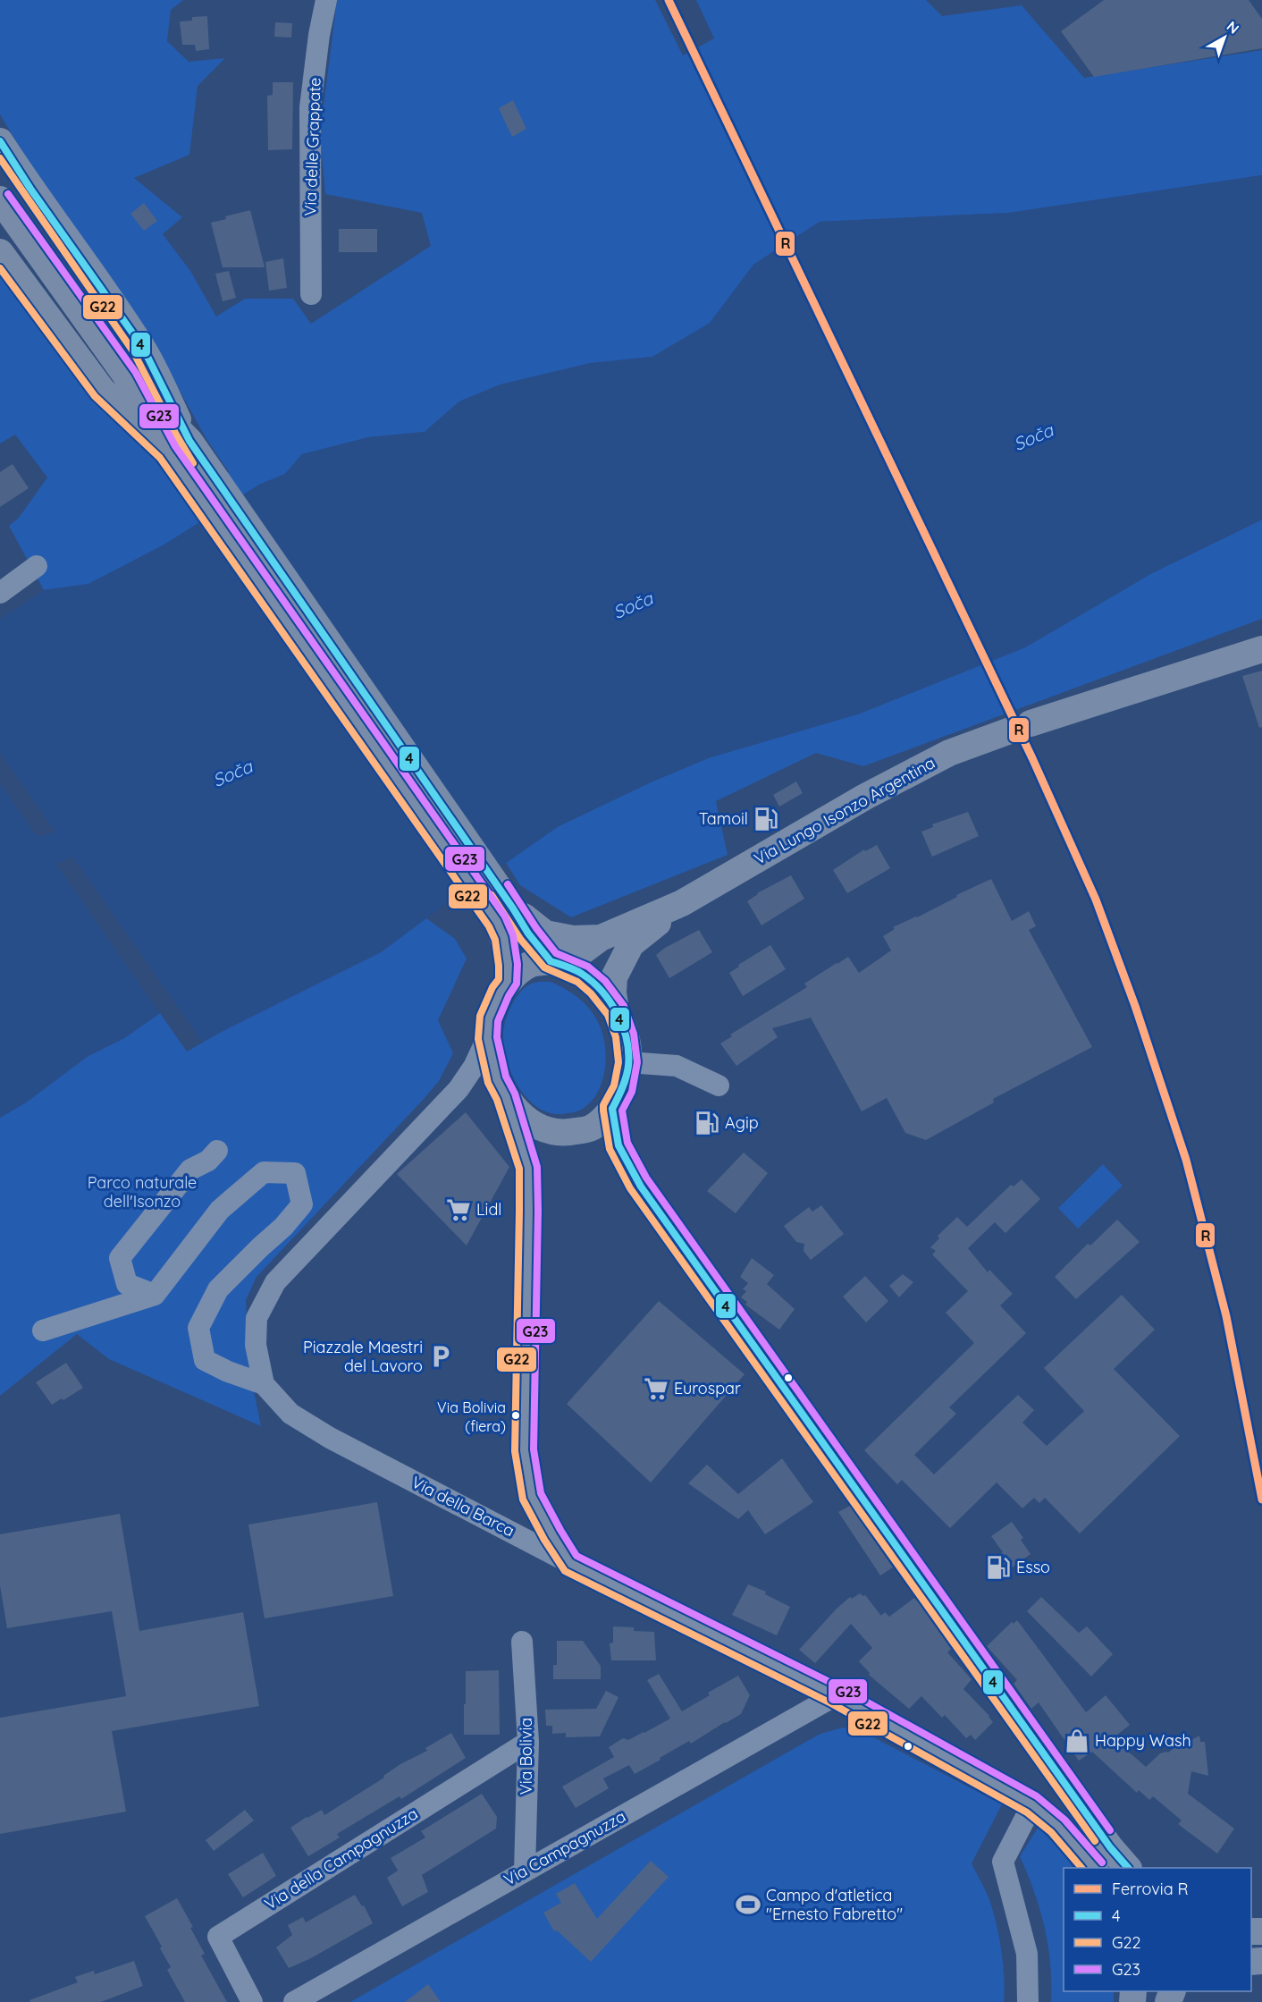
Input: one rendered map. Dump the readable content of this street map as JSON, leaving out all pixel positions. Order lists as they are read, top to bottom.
{
  "streets": {
    "main road": ["Via Lungo Isonzo Argentina", "Via della Barca"],
    "street": [
      "Via delle Grappate",
      "Via Bolivia",
      "Via Campagnuzza",
      "Via della Campagnuzza"
    ]
  },
  "crossings": [
    ["Via della Barca", "Via Campagnuzza"],
    ["Via Bolivia", "Via Campagnuzza"],
    ["Via Bolivia", "Via della Campagnuzza"]
  ],
  "water": ["Soča"],
  "parks": ["Parco naturale dell'Isonzo"],
  "places": {
    "fuel station": ["Tamoil", "Agip", "Esso"],
    "supermarket": ["Lidl", "Eurospar"],
    "parking": ["Piazzale Maestri del Lavoro"],
    "other": ["Via Bolivia (fiera)"],
    "shop": ["Happy Wash"],
    "sports": ["Campo d'atletica \"Ernesto Fabretto\""]
  },
  "lines": [
    "rail line R",
    "transit line 4",
    "transit line G22",
    "transit line G23"
  ],
  "legend": [
    "Ferrovia R",
    "4",
    "G22",
    "G23"
  ],
  "north": "top right"
}
